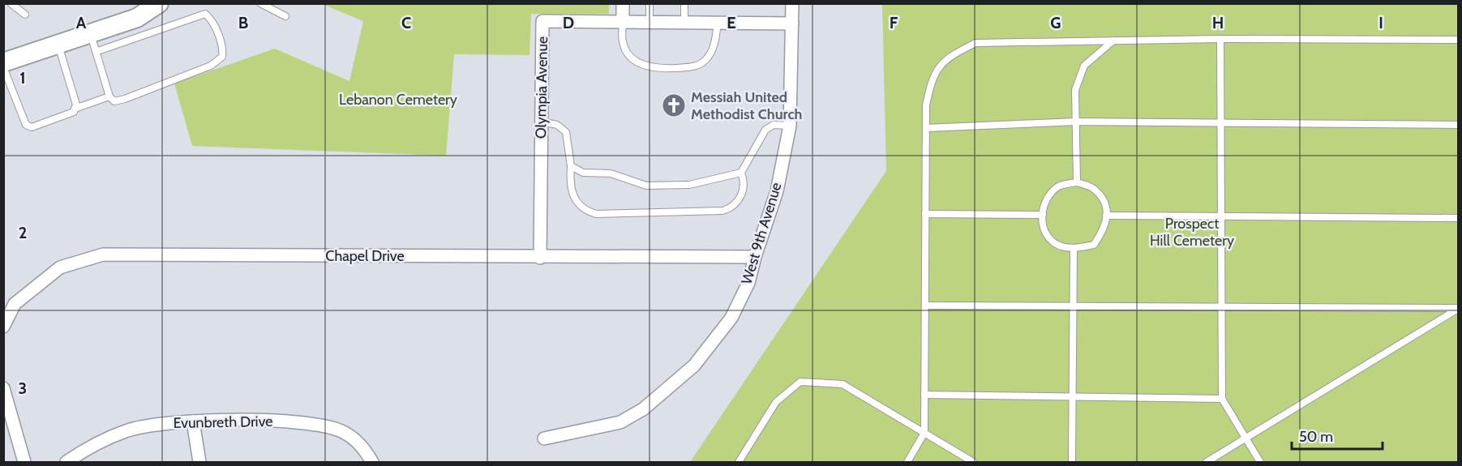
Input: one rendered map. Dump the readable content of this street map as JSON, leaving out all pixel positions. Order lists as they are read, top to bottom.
{
  "streets": {
    "street": [
      "Olympia Avenue",
      "West 9th Avenue",
      "Chapel Drive",
      "Evunbreth Drive"
    ]
  },
  "crossings": [
    ["Olympia Avenue", "West 9th Avenue"],
    ["Olympia Avenue", "Chapel Drive"],
    ["West 9th Avenue", "Chapel Drive"]
  ],
  "parks": ["Lebanon Cemetery", "Prospect Hill Cemetery"],
  "places": {
    "church": ["Messiah United Methodist Church"]
  },
  "scale_bar": "50 m",
  "grid": {
    "columns": [
      "A",
      "B",
      "C",
      "D",
      "E",
      "F",
      "G",
      "H",
      "I"
    ],
    "rows": ["1", "2", "3"]
  }
}
